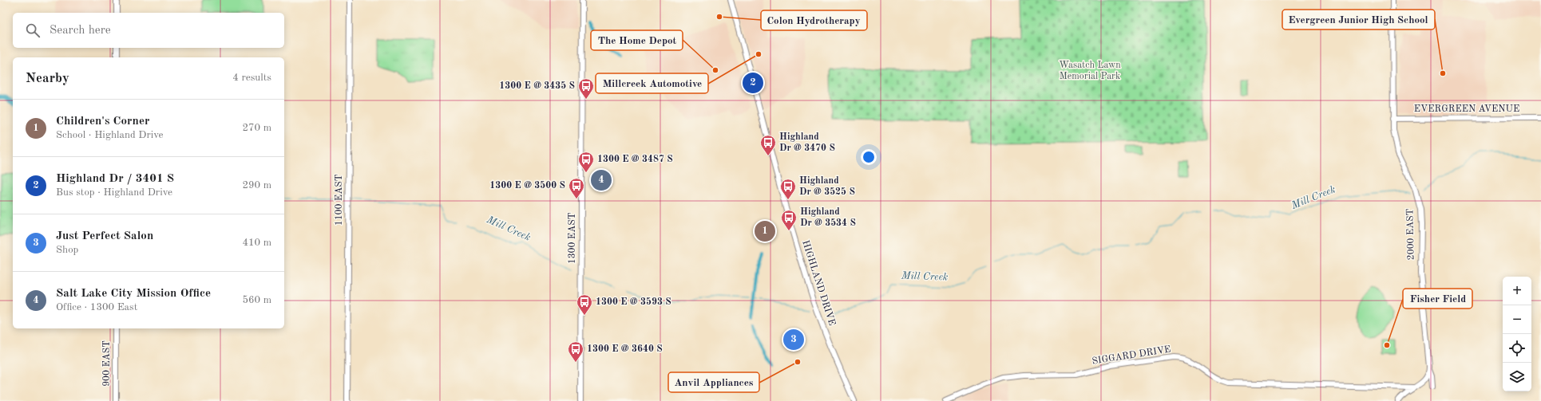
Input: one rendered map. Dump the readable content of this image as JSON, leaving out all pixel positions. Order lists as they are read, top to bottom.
{
  "streets": {
    "street": [
      "EVERGREEN AVENUE",
      "1100 EAST",
      "2000 EAST",
      "1300 EAST",
      "HIGHLAND DRIVE",
      "SIGGARD DRIVE",
      "900 EAST"
    ]
  },
  "crossings": [
    ["EVERGREEN AVENUE", "2000 EAST"]
  ],
  "water": ["Mill Creek"],
  "parks": ["Wasatch Lawn Memorial Park"],
  "places": {
    "other": [
      "Colon Hydrotherapy",
      "Millcreek Automotive",
      "The Home Depot",
      "Evergreen Junior High School",
      "Fisher Field",
      "Anvil Appliances"
    ],
    "bus stop": [
      "1300 E @ 3435 S",
      "Highland Dr @ 3470 S",
      "1300 E @ 3487 S",
      "1300 E @ 3500 S",
      "Highland Dr @ 3525 S",
      "Highland Dr @ 3534 S",
      "1300 E @ 3593 S",
      "1300 E @ 3640 S"
    ]
  },
  "page": {
    "search": "Search here",
    "heading": ["Nearby", "4 results"],
    "pins": [
      "2",
      "4",
      "1",
      "3"
    ],
    "list": [
      {
        "mark": "1",
        "name": "Children's Corner",
        "note": "School · Highland Drive",
        "value": "270 m"
      },
      {
        "mark": "2",
        "name": "Highland Dr / 3401 S",
        "note": "Bus stop · Highland Drive",
        "value": "290 m"
      },
      {
        "mark": "3",
        "name": "Just Perfect Salon",
        "note": "Shop",
        "value": "410 m"
      },
      {
        "mark": "4",
        "name": "Salt Lake City Mission Office",
        "note": "Office · 1300 East",
        "value": "560 m"
      }
    ],
    "map_buttons": ["+", "−"]
  }
}
